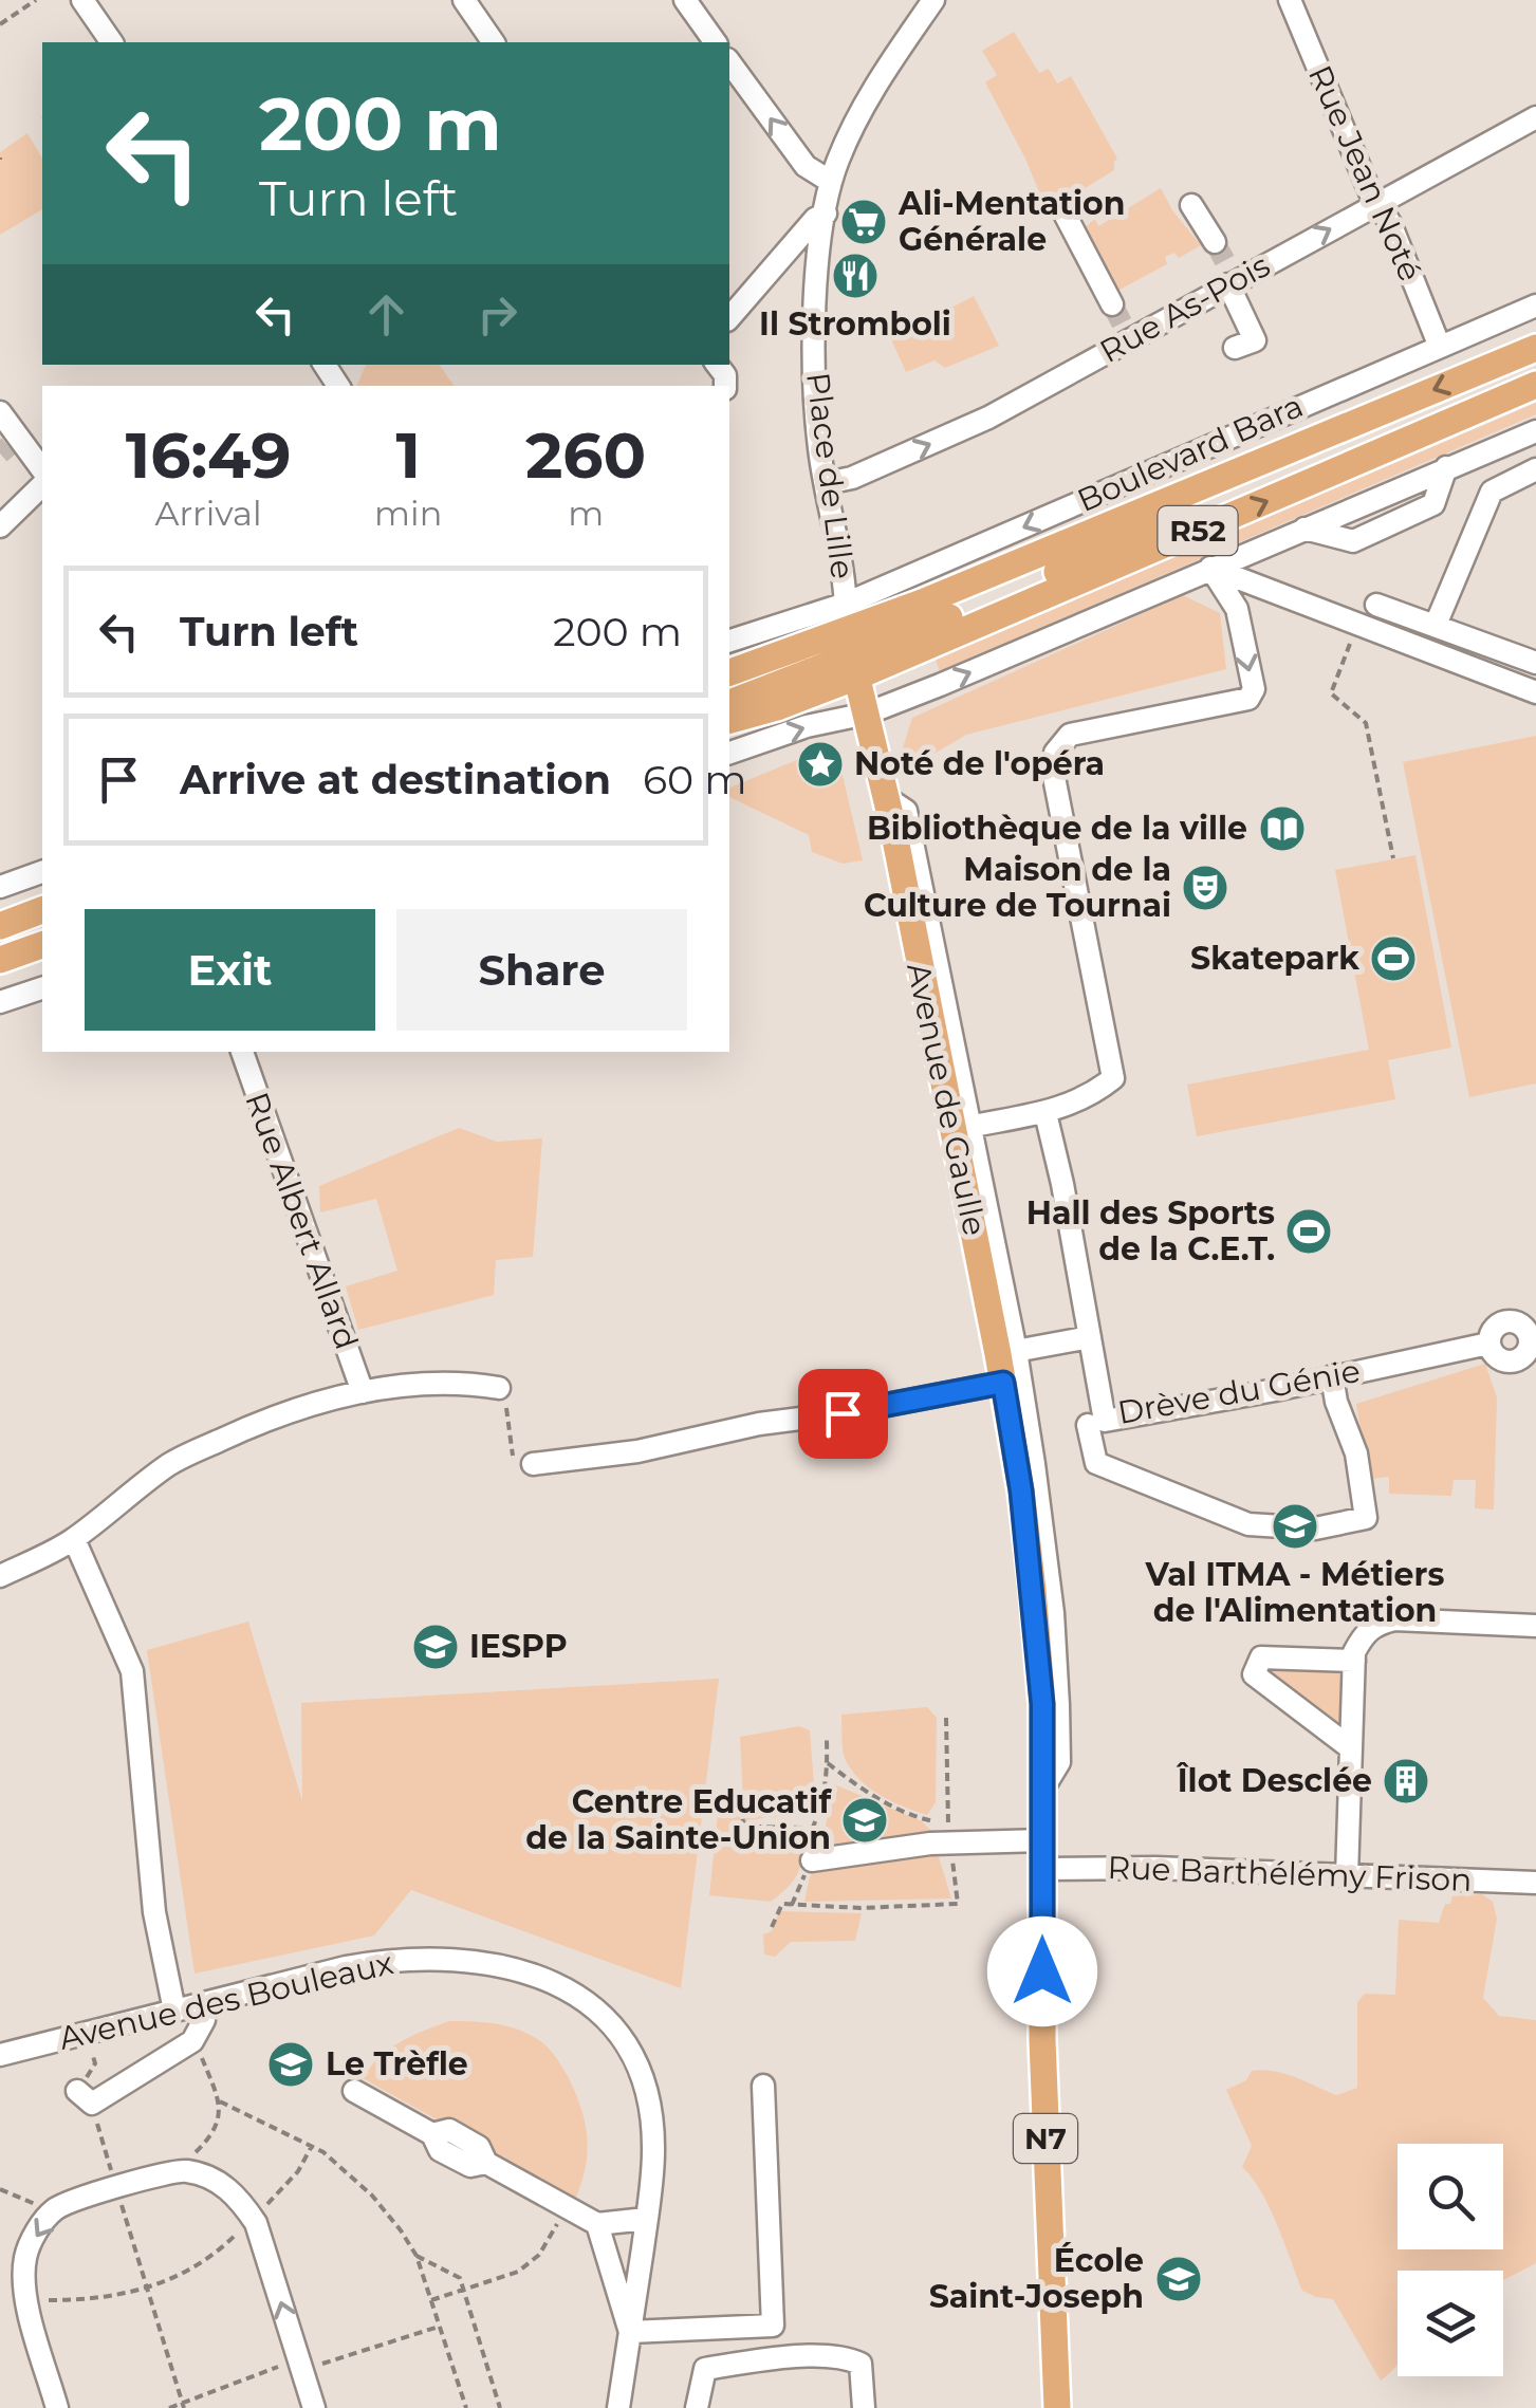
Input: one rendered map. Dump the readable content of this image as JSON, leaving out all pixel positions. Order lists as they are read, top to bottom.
{
  "streets": {
    "main road": [
      "Boulevard Bara",
      "R52",
      "Avenue de Gaulle",
      "N7"
    ],
    "street": [
      "Rue Jean Noté",
      "Rue As-Pois",
      "Place de Lille",
      "Rue Albert Allard",
      "Drève du Génie",
      "Rue Barthélémy Frison",
      "Avenue des Bouleaux"
    ]
  },
  "crossings": [
    ["Rue Jean Noté", "Rue As-Pois"],
    ["Rue Jean Noté", "Boulevard Bara"],
    ["Rue As-Pois", "Place de Lille"],
    ["Boulevard Bara", "Place de Lille"],
    ["Boulevard Bara", "R52"],
    ["Boulevard Bara", "Avenue de Gaulle"],
    ["Place de Lille", "R52"],
    ["Place de Lille", "Avenue de Gaulle"],
    ["R52", "Avenue de Gaulle"],
    ["Avenue de Gaulle", "N7"],
    ["Rue Barthélémy Frison", "N7"]
  ],
  "one_way": ["Rue As-Pois"],
  "places": {
    "supermarket": ["Ali-Mentation Générale"],
    "restaurant": ["Il Stromboli"],
    "place": ["Noté de l'opéra"],
    "library": ["Bibliothèque de la ville"],
    "theatre": ["Maison de la Culture de Tournai"],
    "sports": ["Skatepark", "Hall des Sports de la C.E.T."],
    "school or university": [
      "Val ITMA - Métiers de l'Alimentation",
      "IESPP",
      "Centre Educatif de la Sainte-Union",
      "Le Trèfle",
      "École Saint-Joseph"
    ],
    "building": ["Îlot Desclée"]
  },
  "page": {
    "turn": ["200 m", "Turn left"],
    "eta": [
      "16:49",
      "Arrival",
      "1",
      "min",
      "260",
      "m"
    ],
    "list": [
      {
        "name": "Turn left",
        "value": "200 m"
      },
      {
        "name": "Arrive at destination",
        "value": "60 m"
      }
    ],
    "buttons": ["Exit", "Share"]
  }
}
